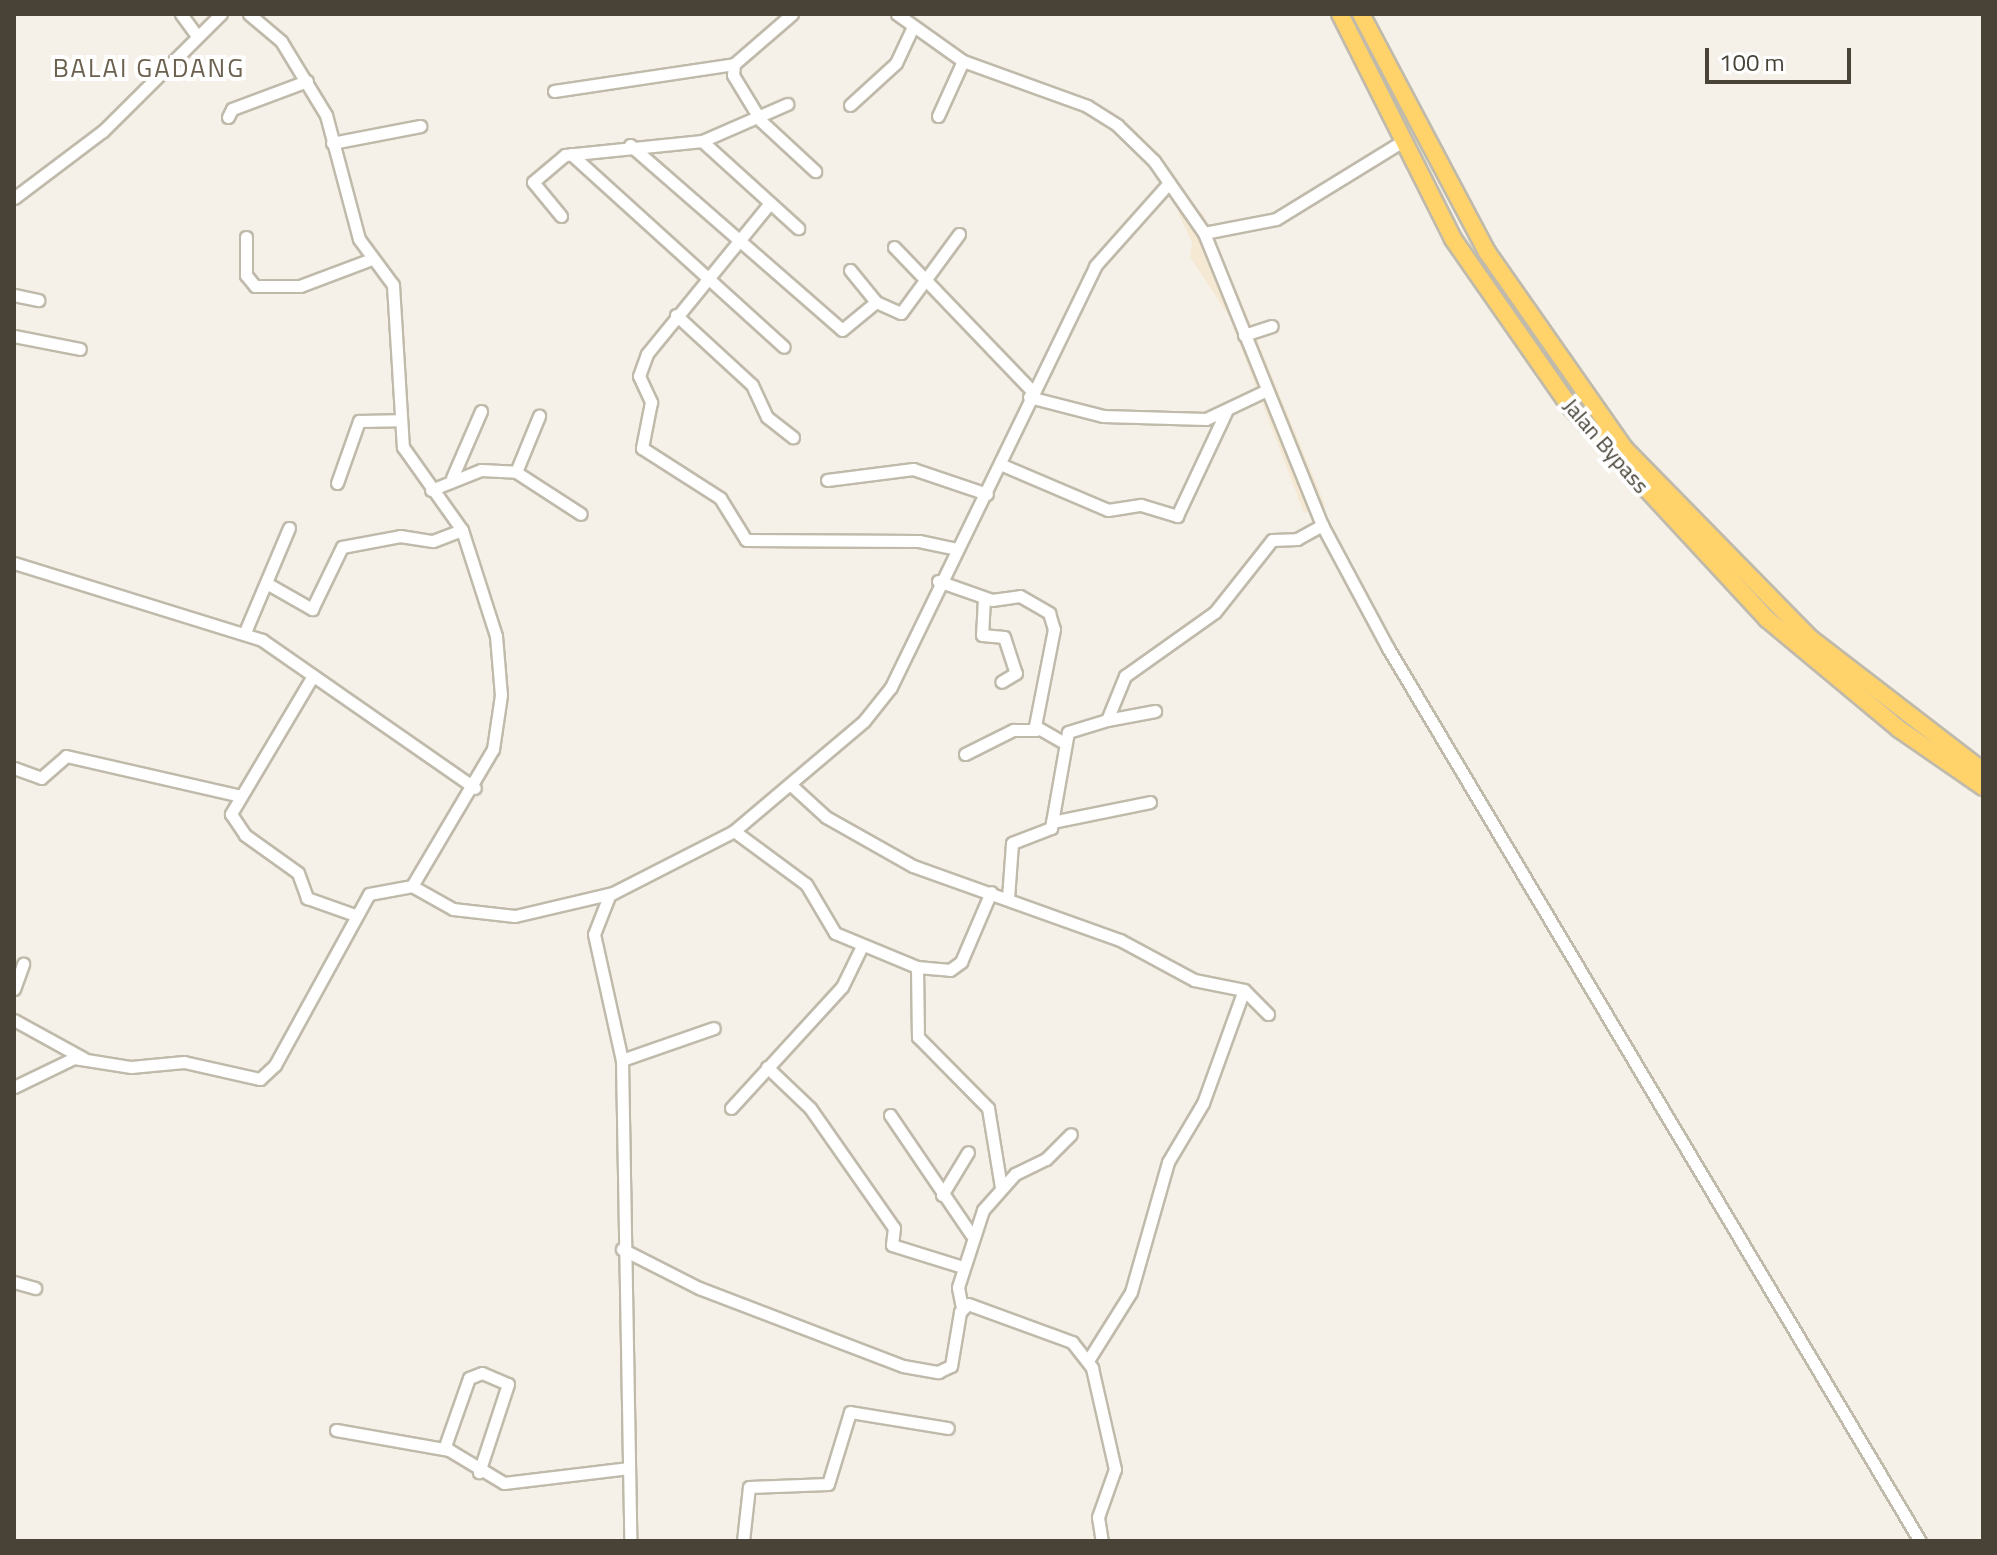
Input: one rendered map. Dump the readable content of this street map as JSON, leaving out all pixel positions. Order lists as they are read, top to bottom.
{
  "streets": {
    "highway": ["Jalan Bypass"]
  },
  "districts": ["BALAI GADANG"],
  "scale_bar": "100 m"
}
